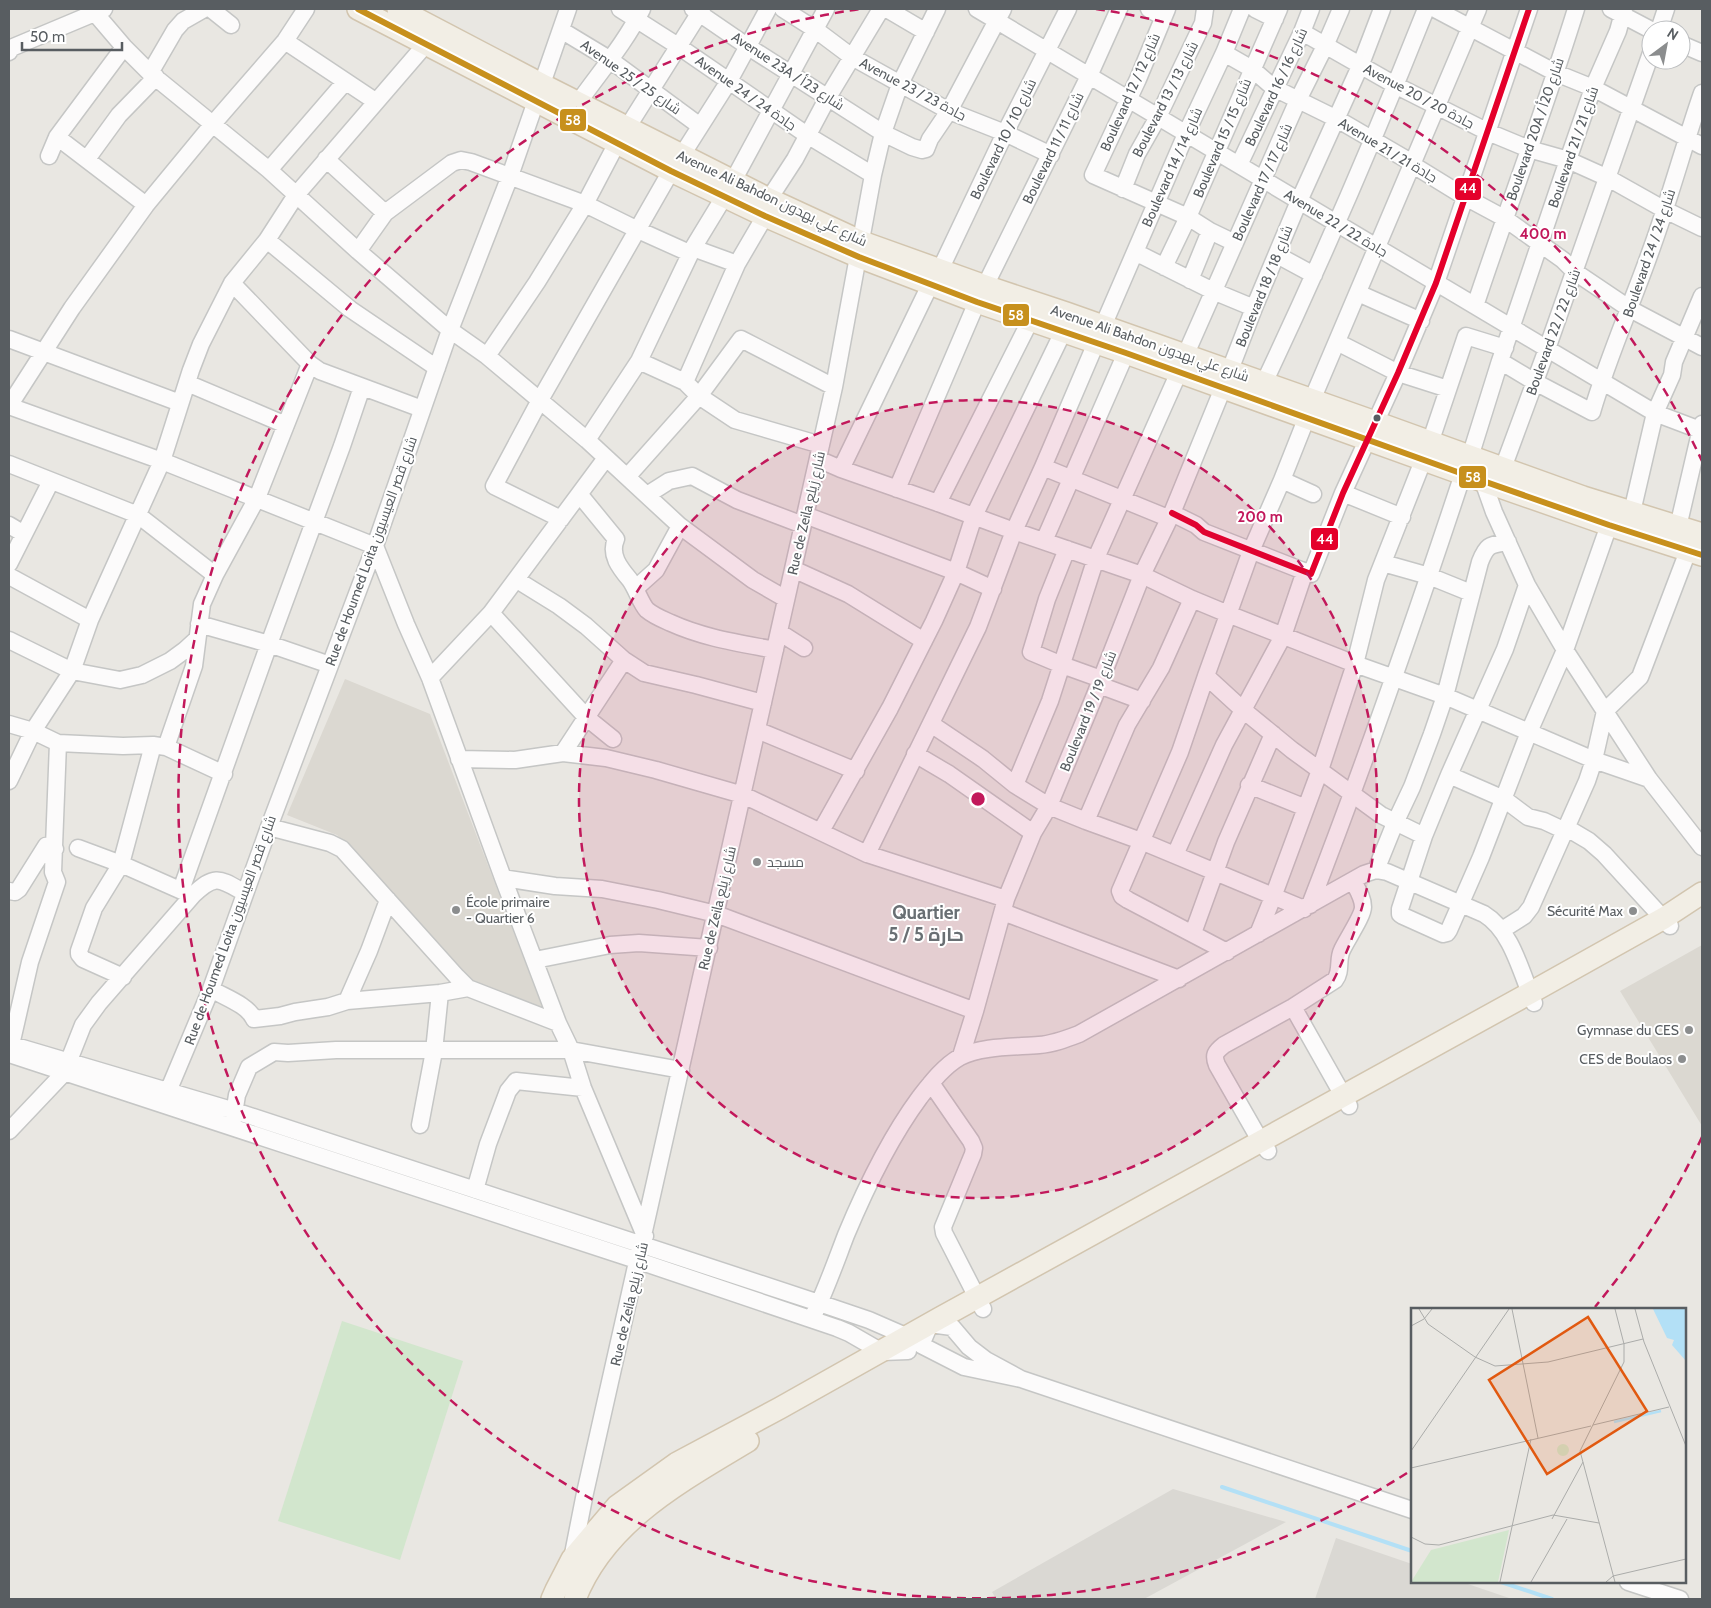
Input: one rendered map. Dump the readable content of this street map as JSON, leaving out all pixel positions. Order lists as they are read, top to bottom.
{
  "streets": {
    "main road": ["Avenue Ali Bahdon شارع علي بهدون"],
    "street": [
      "Avenue 23A / شارع 23أ",
      "Avenue 25 / شارع 25",
      "Boulevard 16 / شارع 16",
      "Avenue 23 / جادة 23",
      "Boulevard 12 / شارع 12",
      "Avenue 24 / جادة 24",
      "Avenue 20 / جادة 20",
      "Boulevard 13 / شارع 13",
      "Boulevard 20A / شارع 20أ",
      "Boulevard 15 / شارع 15",
      "Boulevard 10 / شارع 10",
      "Boulevard 21 / شارع 21",
      "Boulevard 11 / شارع 11",
      "Avenue 21 / جادة 21",
      "Boulevard 14 / شارع 14",
      "Boulevard 17 / شارع 17",
      "Avenue 22 / جادة 22",
      "Boulevard 24 / شارع 24",
      "Boulevard 18 / شارع 18",
      "Boulevard 22 / شارع 22",
      "Rue de Zeila شارع زيلع",
      "Rue de Houmed Loita شارع قصر العيسيون",
      "Boulevard 19 / شارع 19"
    ]
  },
  "crossings": [
    ["Avenue 23A / شارع 23أ", "Avenue 23 / جادة 23"],
    ["Avenue 23A / شارع 23أ", "Rue de Zeila شارع زيلع"],
    ["Avenue 25 / شارع 25", "Rue de Houmed Loita شارع قصر العيسيون"],
    ["Boulevard 16 / شارع 16", "Avenue 20 / جادة 20"],
    ["Boulevard 16 / شارع 16", "Avenue 21 / جادة 21"],
    ["Boulevard 16 / شارع 16", "Avenue 22 / جادة 22"],
    ["Avenue 23 / جادة 23", "Boulevard 10 / شارع 10"],
    ["Avenue 23 / جادة 23", "Boulevard 11 / شارع 11"],
    ["Avenue 23 / جادة 23", "Rue de Zeila شارع زيلع"],
    ["Boulevard 12 / شارع 12", "Boulevard 13 / شارع 13"],
    ["Boulevard 12 / شارع 12", "Avenue 22 / جادة 22"],
    ["Avenue 24 / جادة 24", "Rue de Zeila شارع زيلع"],
    ["Avenue 20 / جادة 20", "Boulevard 20A / شارع 20أ"],
    ["Avenue 20 / جادة 20", "Boulevard 21 / شارع 21"],
    ["Avenue 20 / جادة 20", "Boulevard 17 / شارع 17"],
    ["Avenue 20 / جادة 20", "Boulevard 24 / شارع 24"],
    ["Avenue 20 / جادة 20", "Boulevard 18 / شارع 18"],
    ["Avenue 20 / جادة 20", "Boulevard 22 / شارع 22"],
    ["Boulevard 13 / شارع 13", "Avenue 22 / جادة 22"],
    ["Boulevard 20A / شارع 20أ", "Avenue 21 / جادة 21"],
    ["Boulevard 20A / شارع 20أ", "Avenue 22 / جادة 22"],
    ["Boulevard 15 / شارع 15", "Avenue 21 / جادة 21"],
    ["Boulevard 15 / شارع 15", "Avenue 22 / جادة 22"],
    ["Boulevard 10 / شارع 10", "Avenue Ali Bahdon شارع علي بهدون"],
    ["Boulevard 10 / شارع 10", "Avenue 22 / جادة 22"],
    ["Boulevard 21 / شارع 21", "Avenue 21 / جادة 21"],
    ["Boulevard 21 / شارع 21", "Avenue Ali Bahdon شارع علي بهدون"],
    ["Boulevard 21 / شارع 21", "Avenue 22 / جادة 22"],
    ["Boulevard 11 / شارع 11", "Avenue Ali Bahdon شارع علي بهدون"],
    ["Boulevard 11 / شارع 11", "Avenue 22 / جادة 22"],
    ["Avenue 21 / جادة 21", "Boulevard 14 / شارع 14"],
    ["Avenue 21 / جادة 21", "Boulevard 17 / شارع 17"],
    ["Avenue 21 / جادة 21", "Boulevard 24 / شارع 24"],
    ["Avenue 21 / جادة 21", "Boulevard 18 / شارع 18"],
    ["Avenue 21 / جادة 21", "Boulevard 22 / شارع 22"],
    ["Boulevard 14 / شارع 14", "Avenue Ali Bahdon شارع علي بهدون"],
    ["Boulevard 14 / شارع 14", "Avenue 22 / جادة 22"],
    ["Boulevard 17 / شارع 17", "Avenue Ali Bahdon شارع علي بهدون"],
    ["Boulevard 17 / شارع 17", "Avenue 22 / جادة 22"],
    ["Avenue Ali Bahdon شارع علي بهدون", "Boulevard 18 / شارع 18"],
    ["Avenue Ali Bahdon شارع علي بهدون", "Boulevard 22 / شارع 22"],
    ["Avenue Ali Bahdon شارع علي بهدون", "Rue de Zeila شارع زيلع"],
    ["Avenue Ali Bahdon شارع علي بهدون", "Rue de Houmed Loita شارع قصر العيسيون"],
    ["Avenue Ali Bahdon شارع علي بهدون", "Boulevard 19 / شارع 19"],
    ["Avenue 22 / جادة 22", "Boulevard 24 / شارع 24"],
    ["Avenue 22 / جادة 22", "Boulevard 18 / شارع 18"],
    ["Avenue 22 / جادة 22", "Boulevard 22 / شارع 22"],
    ["Boulevard 24 / شارع 24", "Boulevard 22 / شارع 22"],
    ["Boulevard 18 / شارع 18", "Boulevard 19 / شارع 19"]
  ],
  "districts": ["Quartier 5 / حارة 5"],
  "places": [
    "مسجد",
    "École primaire - Quartier 6",
    "Sécurité Max",
    "Gymnase du CES",
    "CES de Boulaos"
  ],
  "lines": ["transit line 58", "transit line 44"],
  "scale_bar": "50 m",
  "north": "top right",
  "rings": ["400 m", "200 m"]
}
